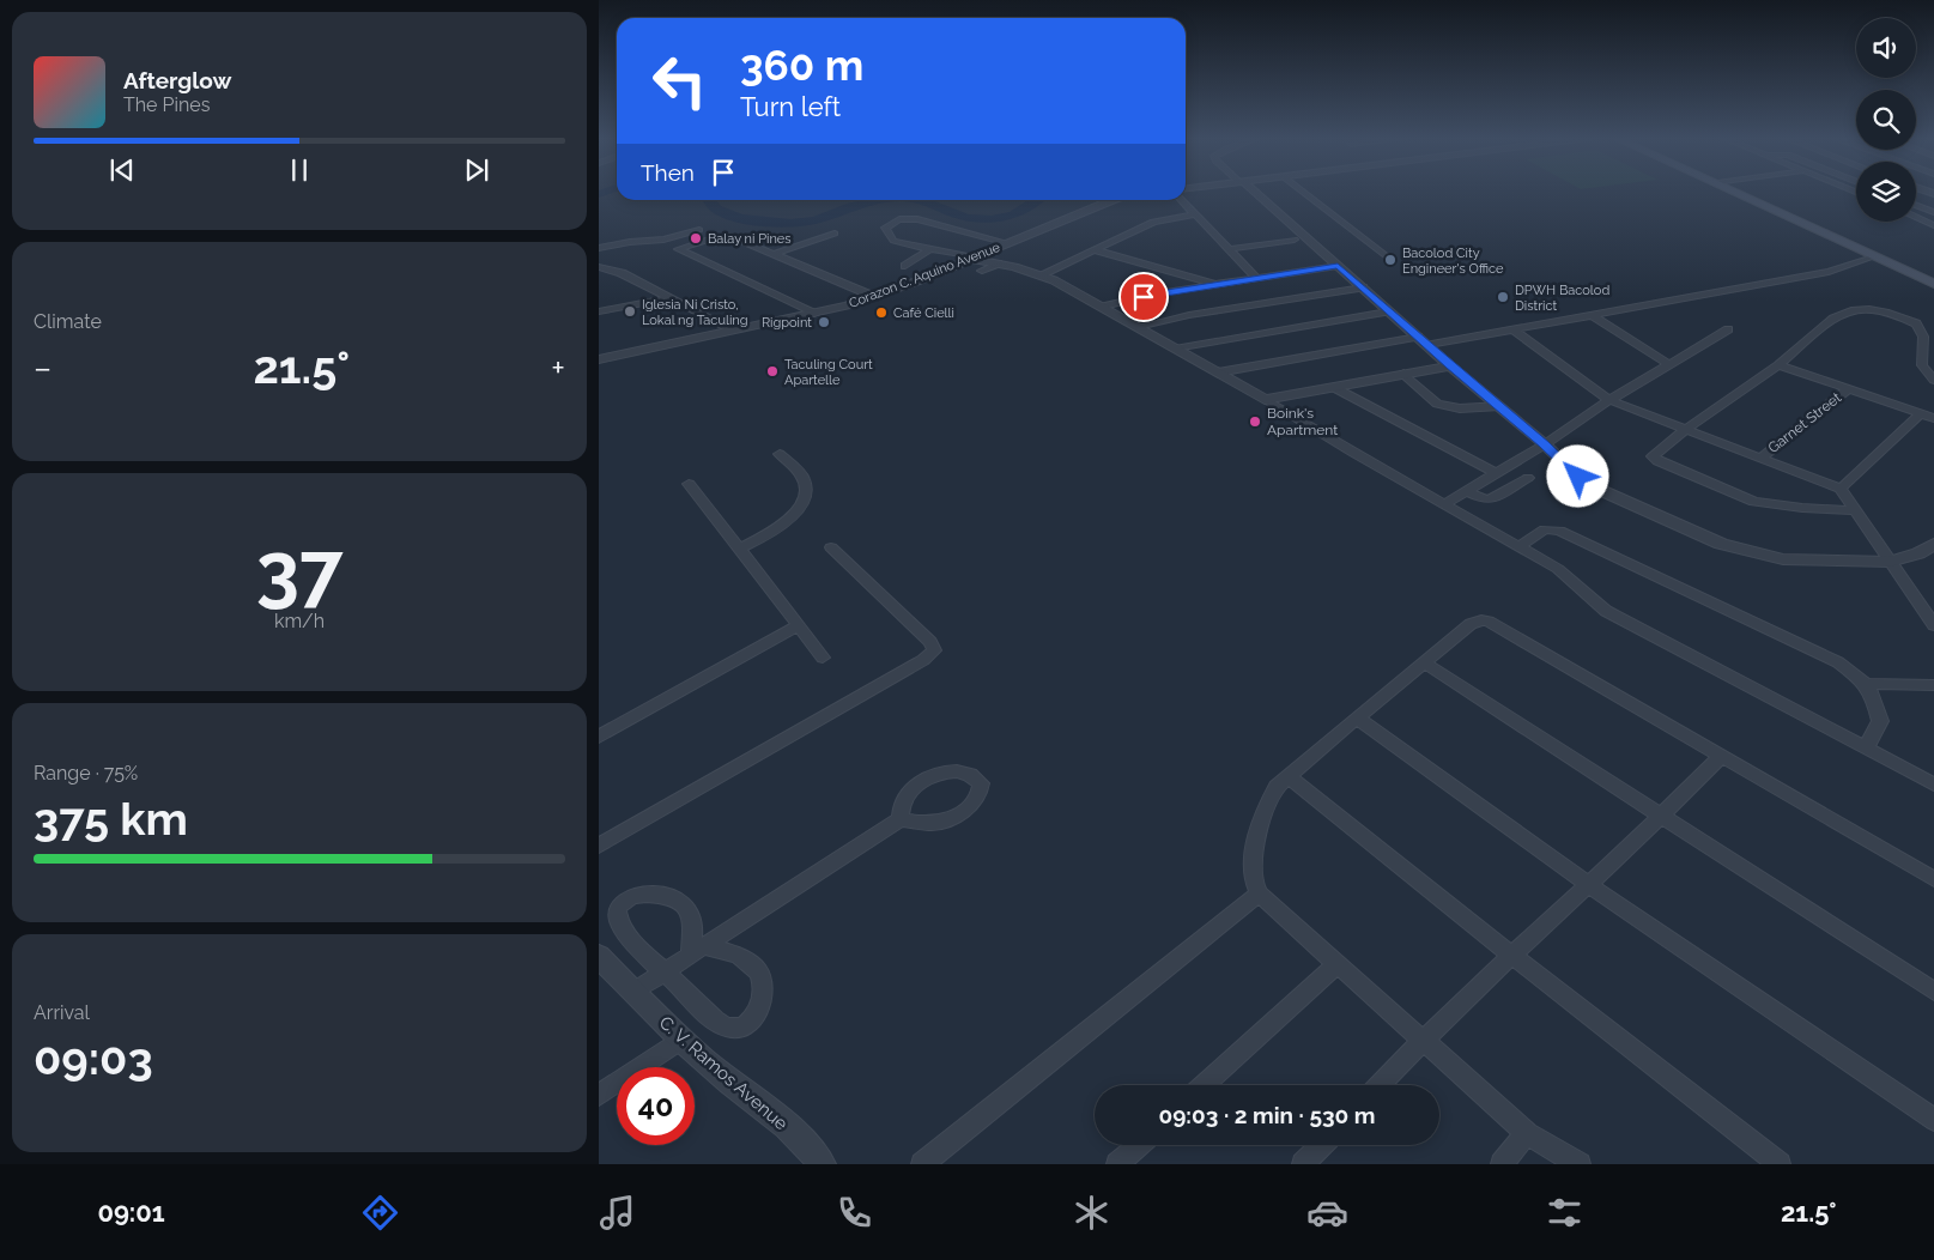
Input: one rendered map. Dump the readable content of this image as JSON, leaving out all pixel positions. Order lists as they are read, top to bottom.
{
  "streets": {
    "street": ["Corazon C. Aquino Avenue", "Garnet Street", "C. V. Ramos Avenue"]
  },
  "places": [
    "Balay ni Pines",
    "Bacolod City Engineer's Office",
    "DPWH Bacolod District",
    "Iglesia Ni Cristo, Lokal ng Taculing",
    "Café Cielli",
    "Rigpoint",
    "Taculing Court Apartelle",
    "Boink's Apartment"
  ],
  "page": {
    "turn": ["360 m", "Turn left"],
    "song": ["Afterglow", "The Pines"],
    "then": "Then",
    "tile": [
      "Climate",
      ["37", "km/h"],
      ["Range · 75%", "375 km"],
      ["Arrival", "09:03"]
    ],
    "heat": ["−", "21.5°", "+"],
    "limit": "40",
    "trip": "09:03 · 2 min · 530 m",
    "tabs": ["09:01", "21.5°"]
  }
}
